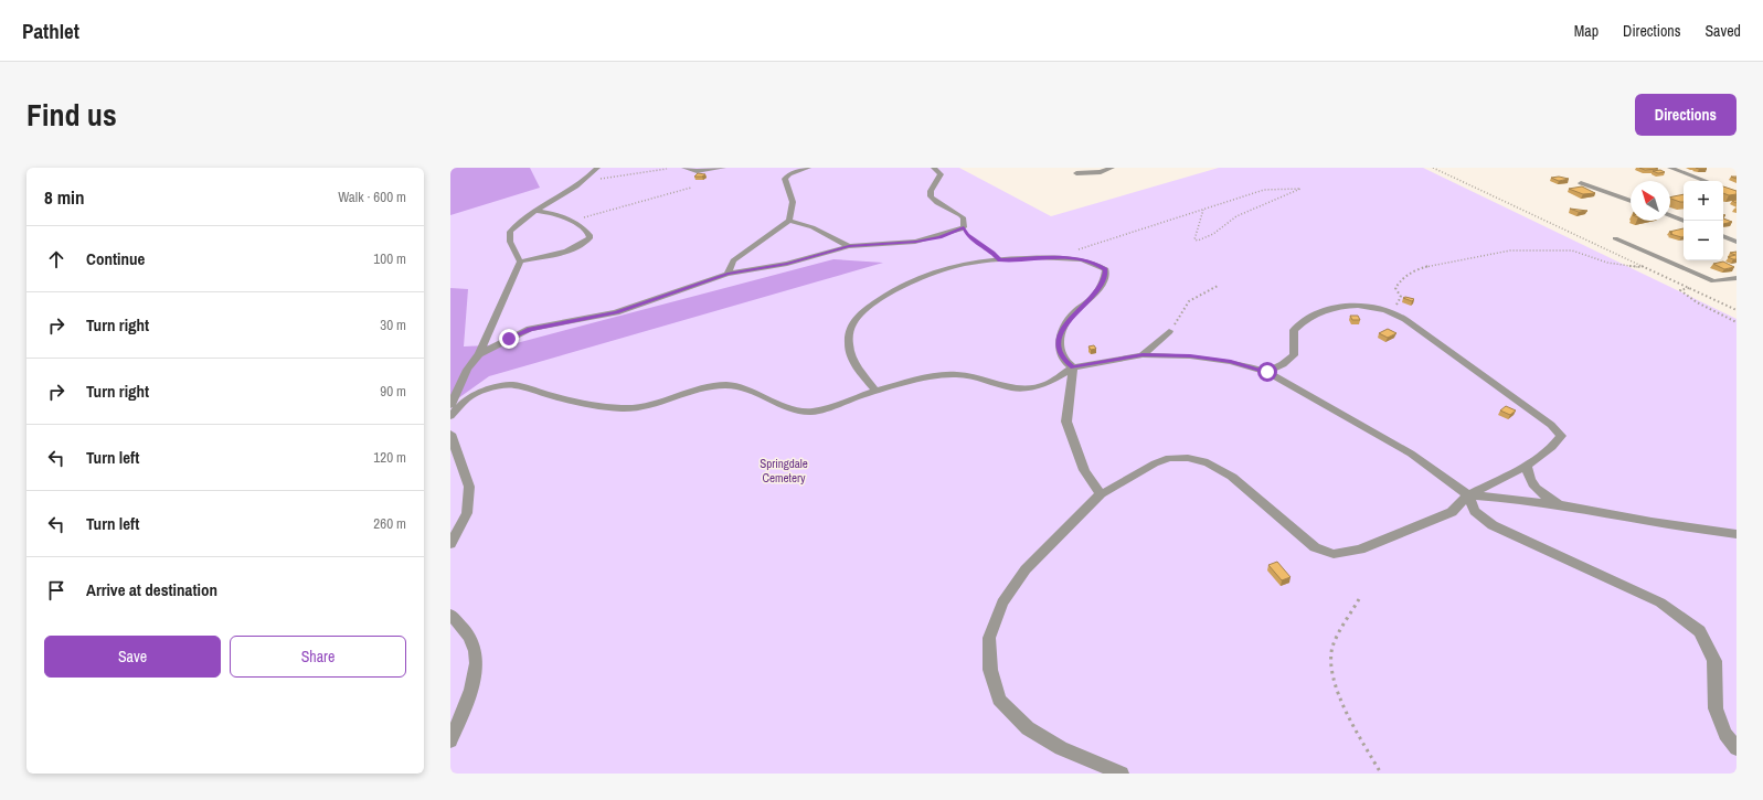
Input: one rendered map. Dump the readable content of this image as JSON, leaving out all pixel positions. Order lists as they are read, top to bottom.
{
  "parks": ["Springdale Cemetery"],
  "north": "top left",
  "page": {
    "header": "Pathlet",
    "nav": ["Map", "Directions", "Saved"],
    "title": "Find us",
    "buttons": [
      "Directions",
      ["Save", "Share"]
    ],
    "heading": ["8 min", "Walk · 600 m"],
    "map_buttons": ["+", "−"],
    "list": [
      ["Continue", "100 m"],
      ["Turn right", "30 m"],
      ["Turn right", "90 m"],
      ["Turn left", "120 m"],
      ["Turn left", "260 m"],
      "Arrive at destination"
    ]
  }
}
